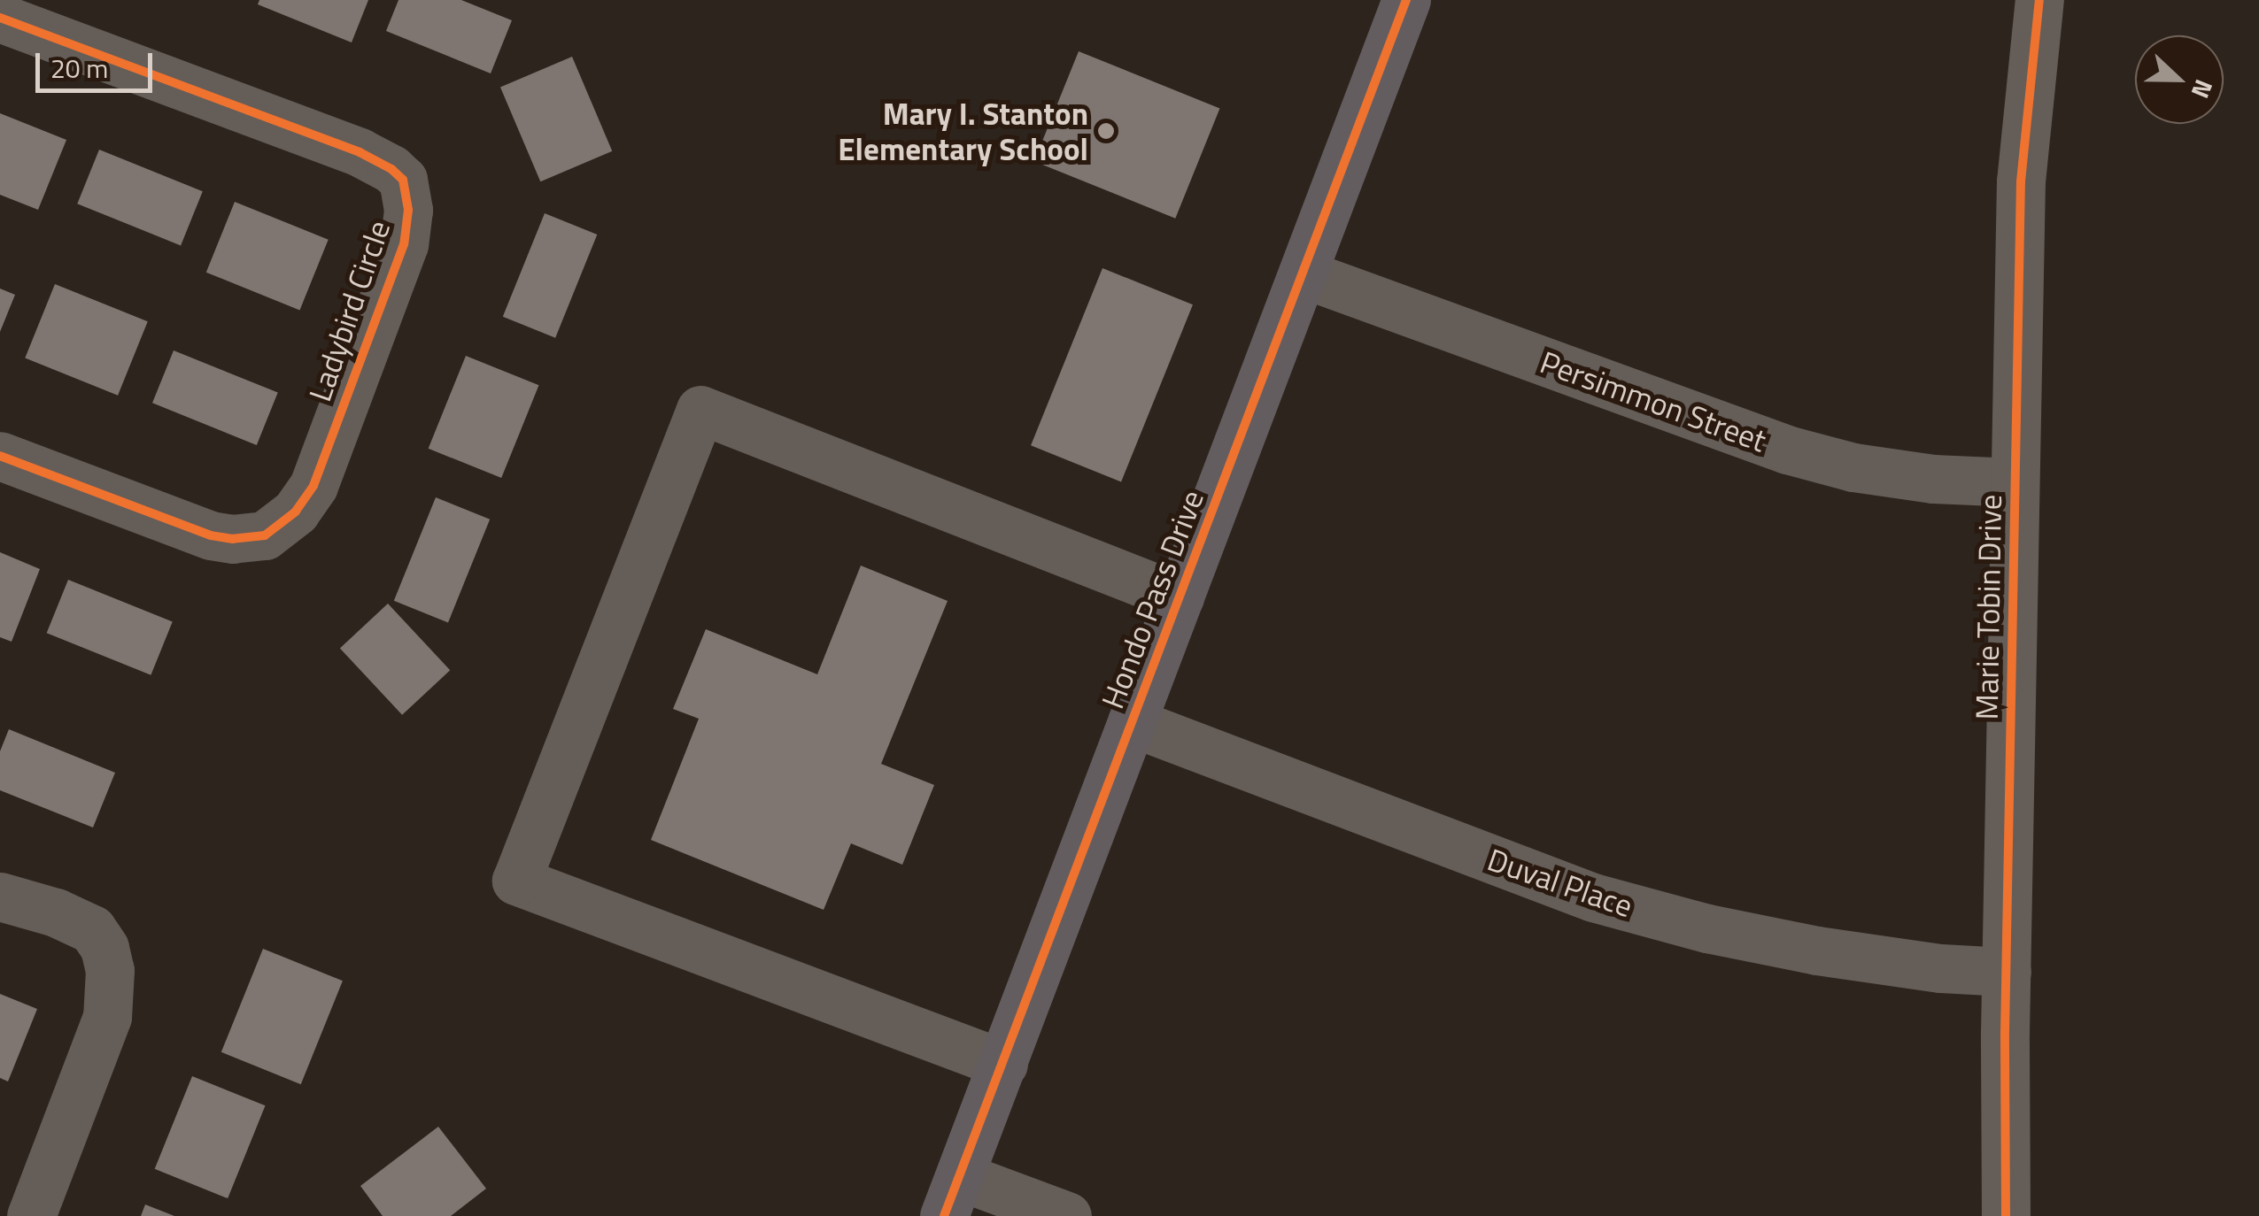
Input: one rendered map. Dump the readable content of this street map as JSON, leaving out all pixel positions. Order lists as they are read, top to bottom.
{
  "streets": {
    "main road": ["Hondo Pass Drive"],
    "street": [
      "Ladybird Circle",
      "Persimmon Street",
      "Marie Tobin Drive",
      "Duval Place"
    ]
  },
  "crossings": [
    ["Persimmon Street", "Hondo Pass Drive"],
    ["Persimmon Street", "Marie Tobin Drive"],
    ["Hondo Pass Drive", "Duval Place"],
    ["Marie Tobin Drive", "Duval Place"]
  ],
  "places": ["Mary I. Stanton Elementary School"],
  "scale_bar": "20 m",
  "north": "right"
}
